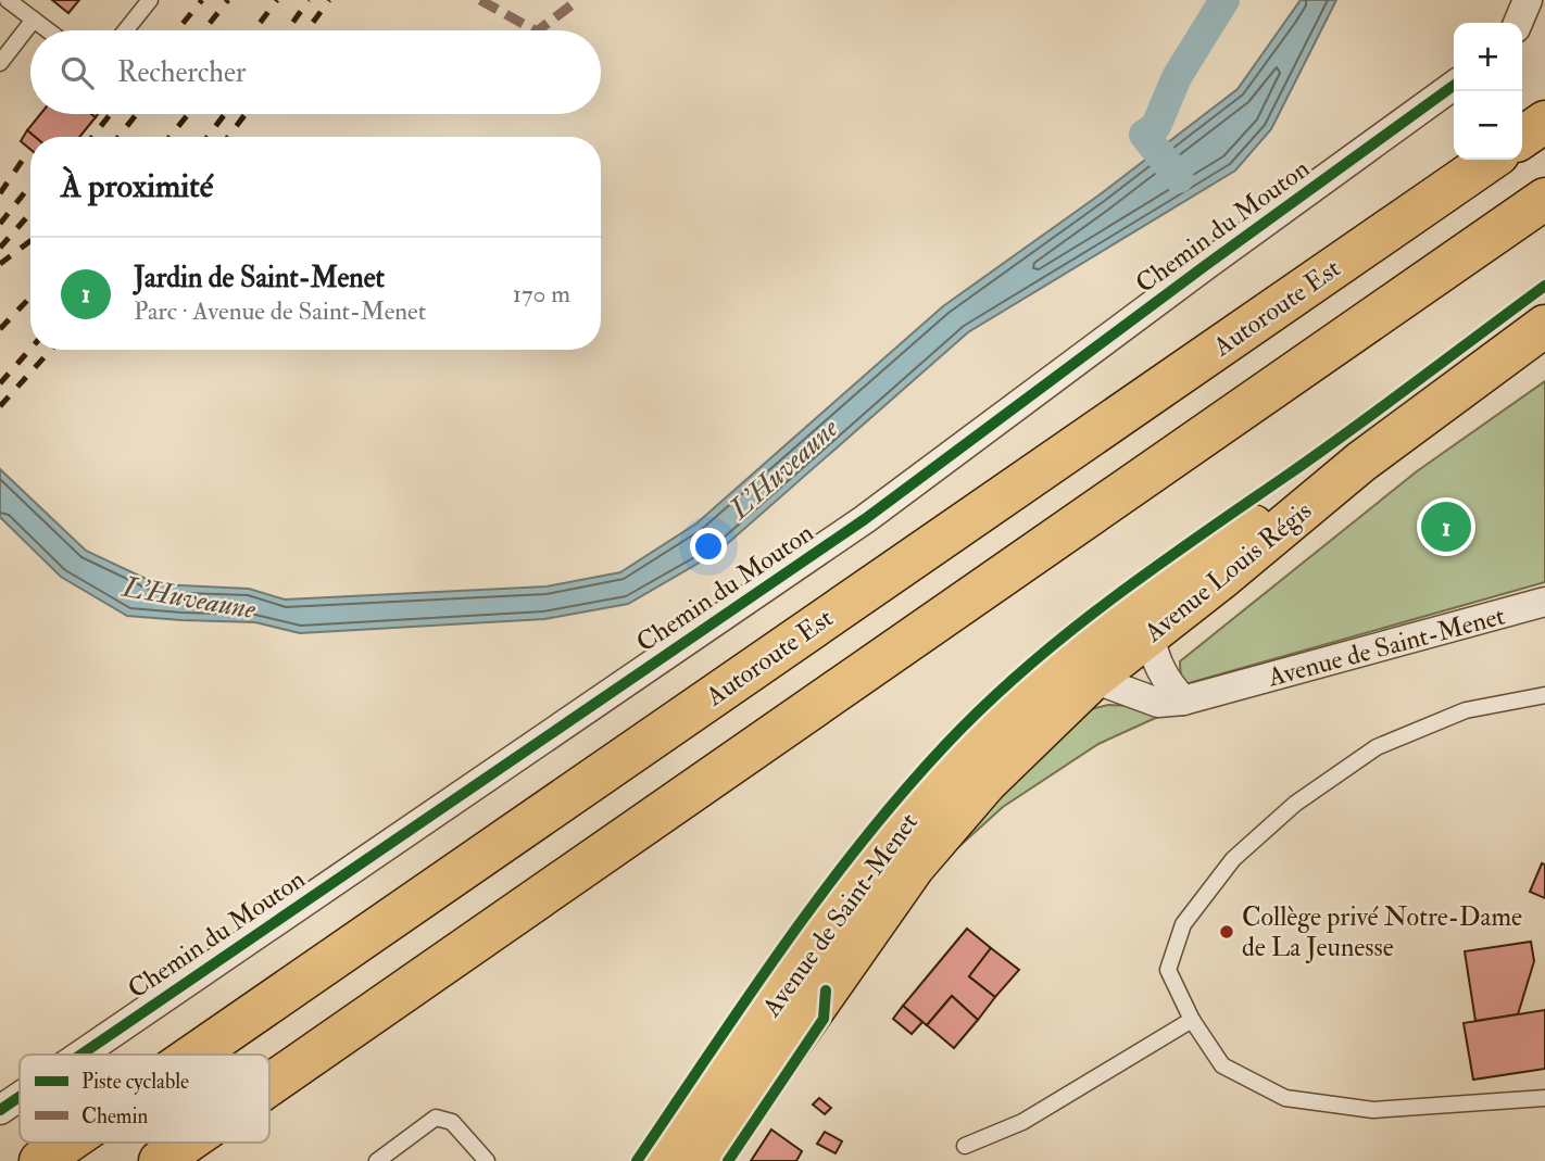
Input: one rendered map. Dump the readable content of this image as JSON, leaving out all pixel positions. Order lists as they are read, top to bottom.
{
  "streets": {
    "main road": ["Autoroute Est", "Avenue Louis Régis", "Avenue de Saint-Menet"],
    "street": ["Chemin du Mouton"]
  },
  "crossings": [
    ["Avenue Louis Régis", "Avenue de Saint-Menet"]
  ],
  "water": ["L'Huveaune"],
  "places": ["Collège privé Notre-Dame de La Jeunesse"],
  "legend": ["Piste cyclable", "Chemin"],
  "page": {
    "map_buttons": ["+", "−"],
    "search": "Rechercher",
    "heading": "À proximité",
    "list": [
      {
        "mark": "1",
        "name": "Jardin de Saint-Menet",
        "note": "Parc · Avenue de Saint-Menet",
        "value": "170 m"
      }
    ],
    "pins": "1"
  }
}
